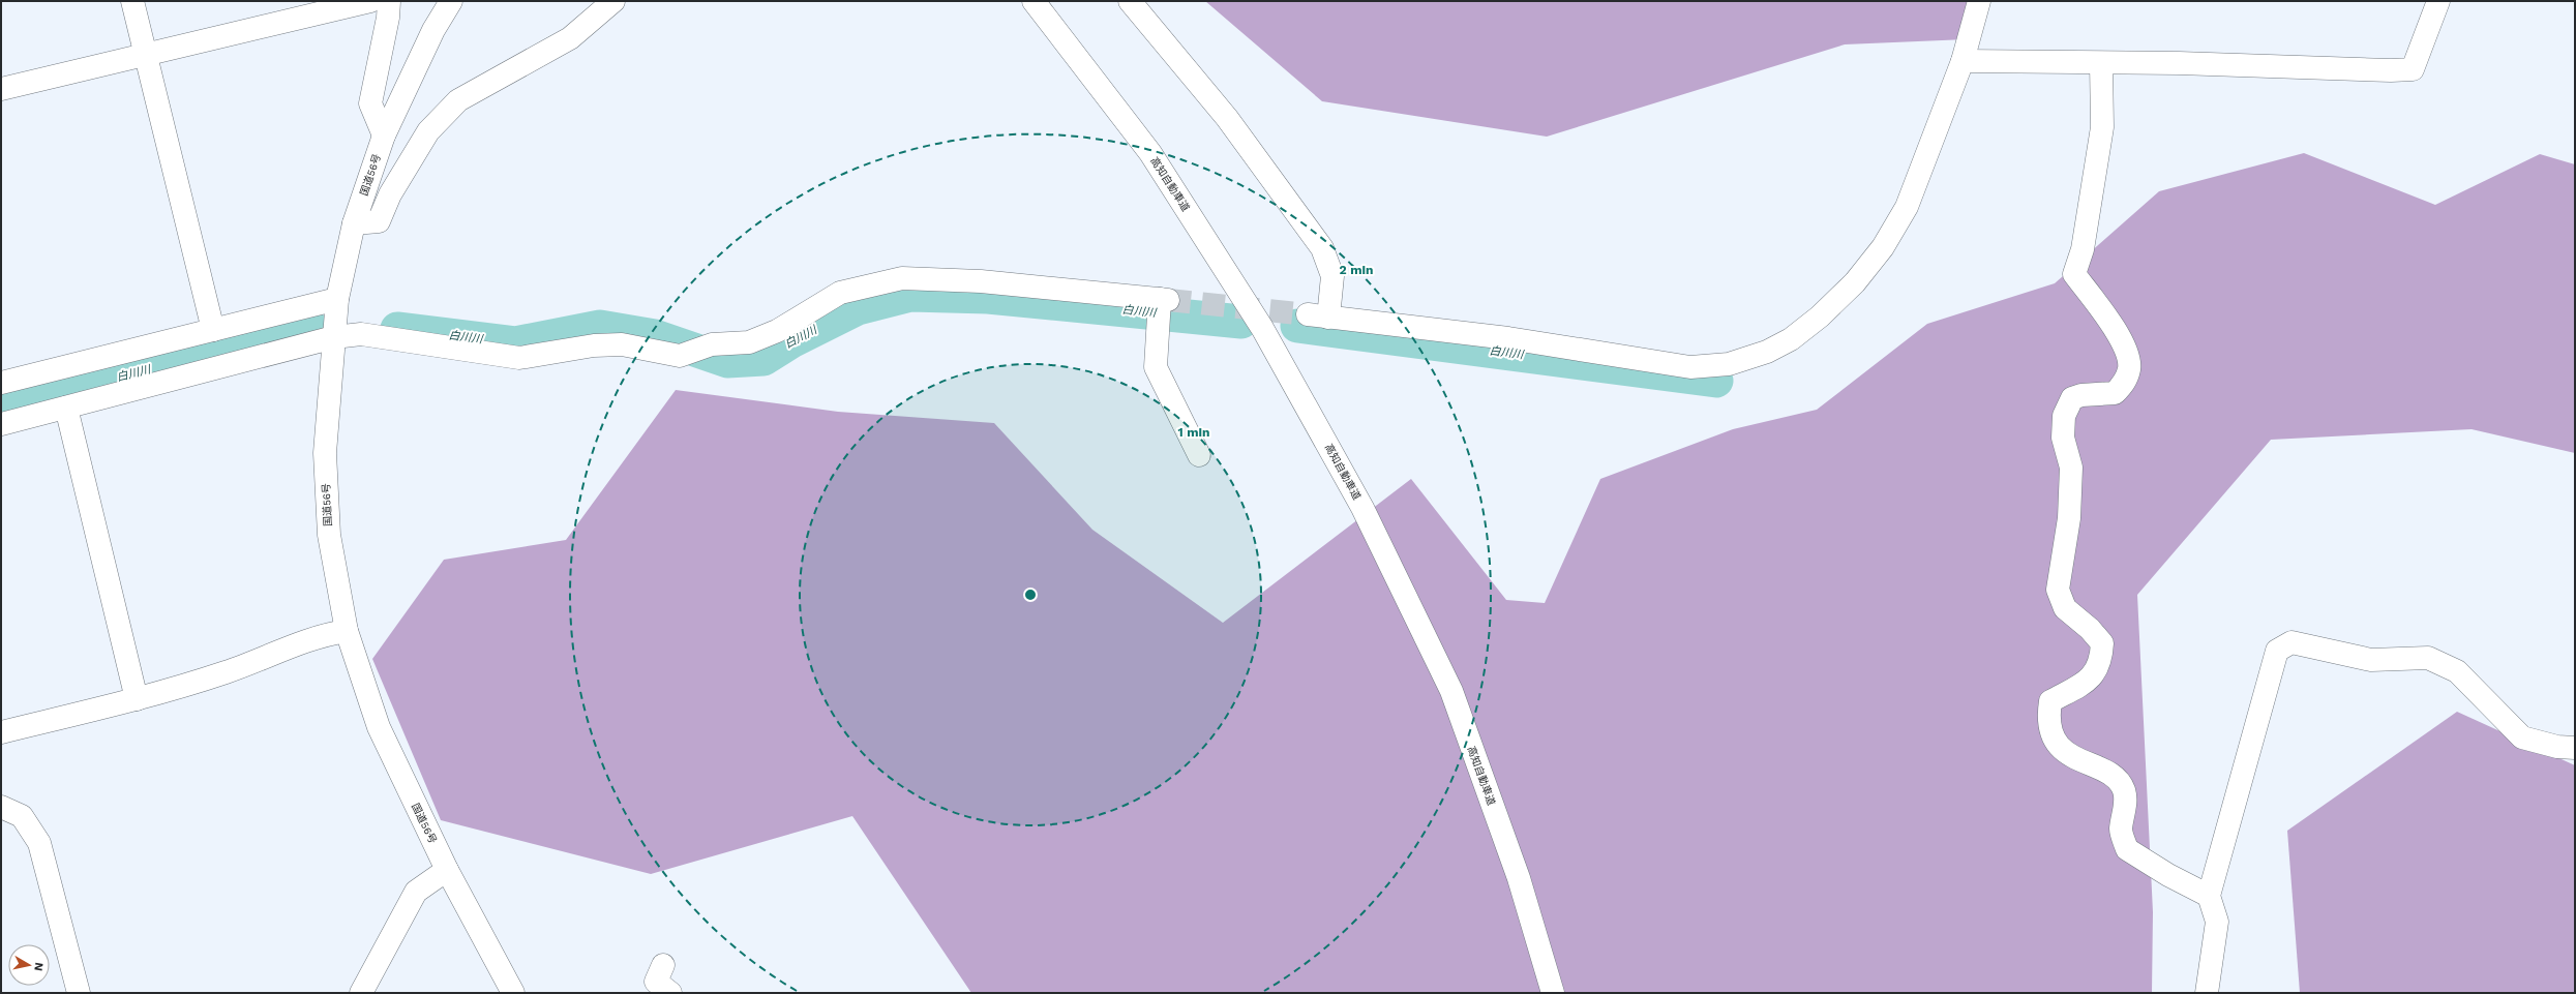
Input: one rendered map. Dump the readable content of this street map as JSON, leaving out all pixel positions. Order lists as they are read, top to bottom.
{
  "streets": {
    "main road": ["国道56号", "高知自動車道"]
  },
  "water": ["白川川"],
  "north": "right",
  "rings": ["2 min", "1 min"]
}
